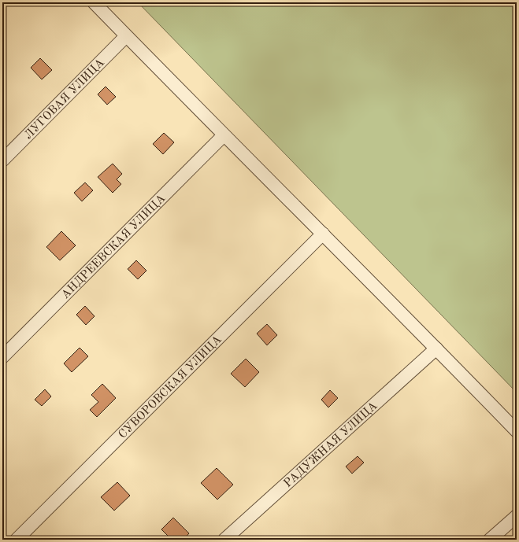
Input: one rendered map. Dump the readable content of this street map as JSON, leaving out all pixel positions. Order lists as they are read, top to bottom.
{
  "streets": {
    "street": [
      "ЛУГОВАЯ УЛИЦА",
      "АНДРЕЕВСКАЯ УЛИЦА",
      "СУВОРОВСКАЯ УЛИЦА",
      "РАДУЖНАЯ УЛИЦА"
    ]
  }
}
